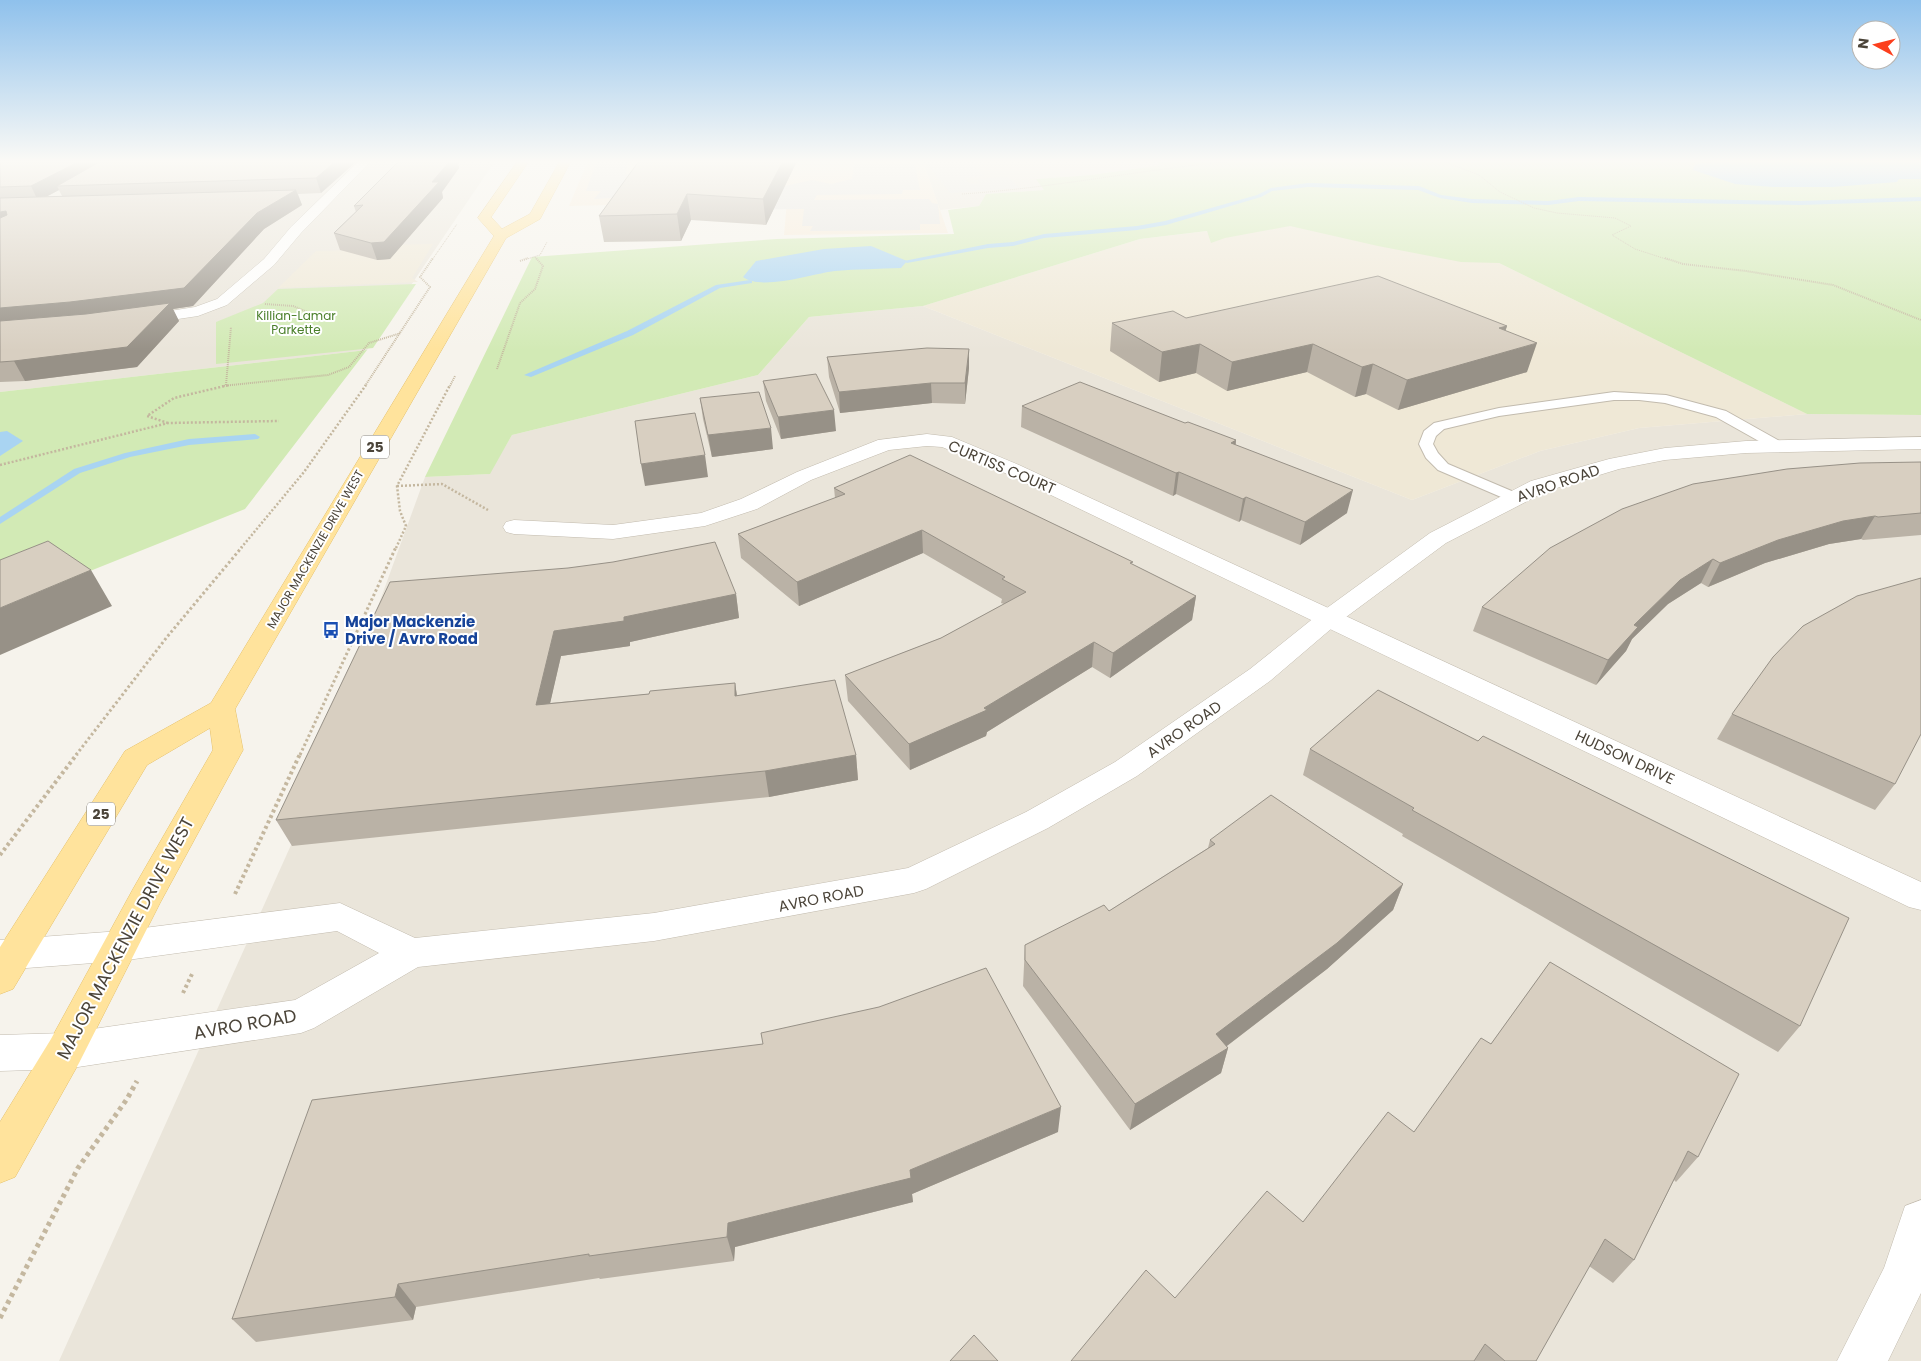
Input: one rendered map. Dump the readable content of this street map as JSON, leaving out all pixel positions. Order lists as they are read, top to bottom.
{
  "streets": {
    "main road": ["25", "MAJOR MACKENZIE DRIVE WEST"],
    "street": ["CURTISS COURT", "AVRO ROAD", "HUDSON DRIVE"]
  },
  "crossings": [
    ["CURTISS COURT", "AVRO ROAD"],
    ["CURTISS COURT", "HUDSON DRIVE"],
    ["AVRO ROAD", "MAJOR MACKENZIE DRIVE WEST"],
    ["AVRO ROAD", "HUDSON DRIVE"]
  ],
  "parks": ["Killian-Lamar Parkette"],
  "places": {
    "bus stop": ["Major Mackenzie Drive / Avro Road"]
  },
  "north": "left"
}
